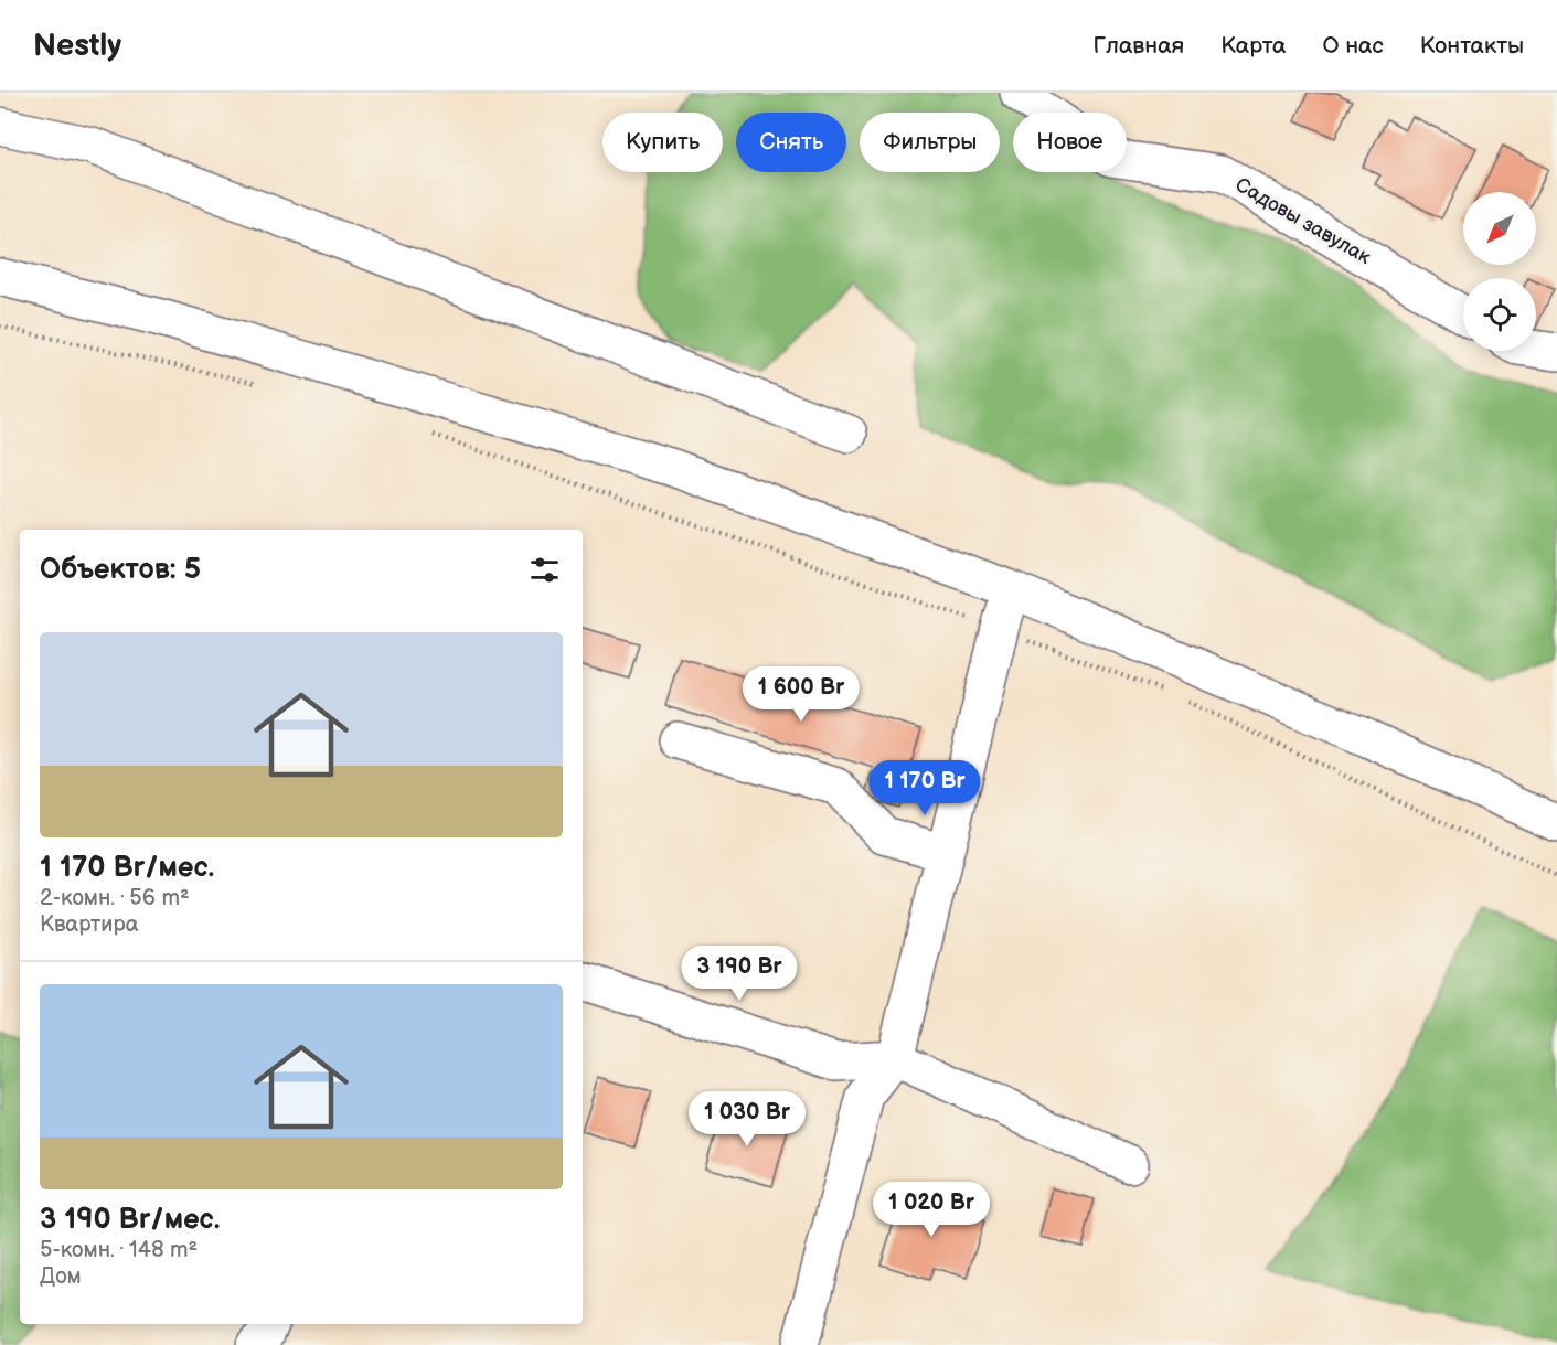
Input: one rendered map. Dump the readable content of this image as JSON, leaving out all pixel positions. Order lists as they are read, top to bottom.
{
  "streets": {
    "street": ["Садовы завулак"]
  },
  "north": "bottom left",
  "page": {
    "header": "Nestly",
    "nav": [
      "Главная",
      "Карта",
      "О нас",
      "Контакты"
    ],
    "chip": [
      "Купить",
      "Снять",
      "Фильтры",
      "Новое"
    ],
    "heading": "Объектов: 5",
    "list": [
      {
        "name": "1 170 Br/мес.",
        "note": "2-комн. · 56 m² · Квартира"
      },
      {
        "name": "3 190 Br/мес.",
        "note": "5-комн. · 148 m² · Дом"
      }
    ],
    "price": [
      "1 600 Br",
      "1 170 Br",
      "3 190 Br",
      "1 030 Br",
      "1 020 Br"
    ]
  }
}
